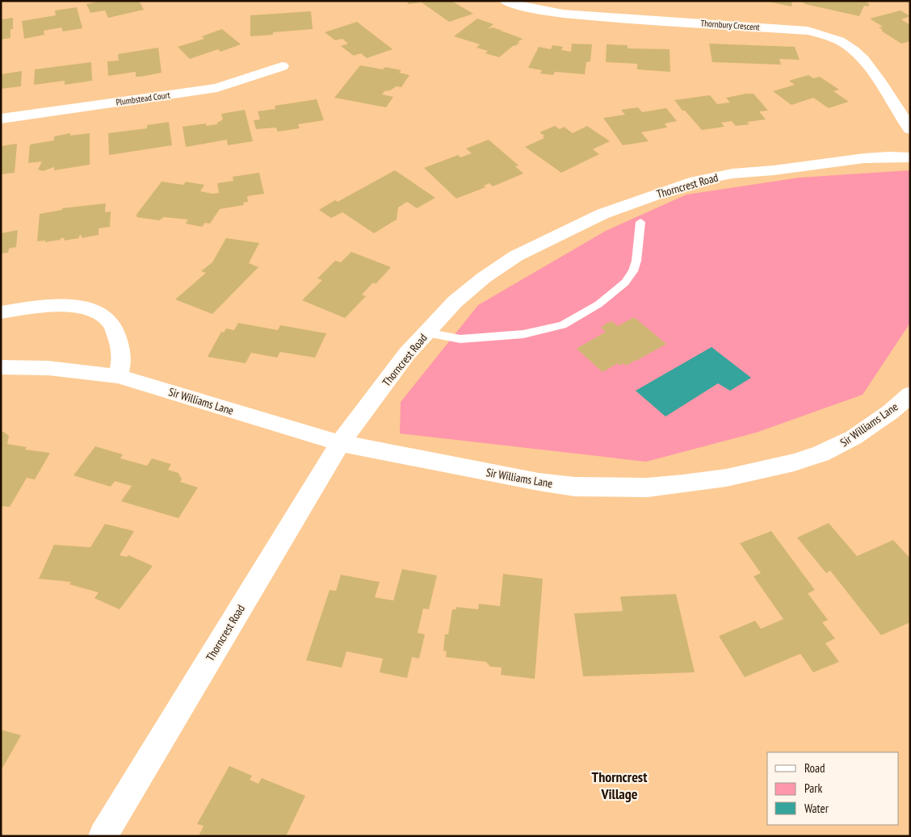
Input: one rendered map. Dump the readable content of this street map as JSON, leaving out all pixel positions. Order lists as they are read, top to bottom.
{
  "streets": {
    "street": [
      "Thornbury Crescent",
      "Plumbstead Court",
      "Thorncrest Road",
      "Sir Williams Lane"
    ]
  },
  "crossings": [
    ["Thorncrest Road", "Sir Williams Lane"]
  ],
  "districts": ["Thorncrest Village"],
  "legend": ["Road", "Park", "Water"]
}
